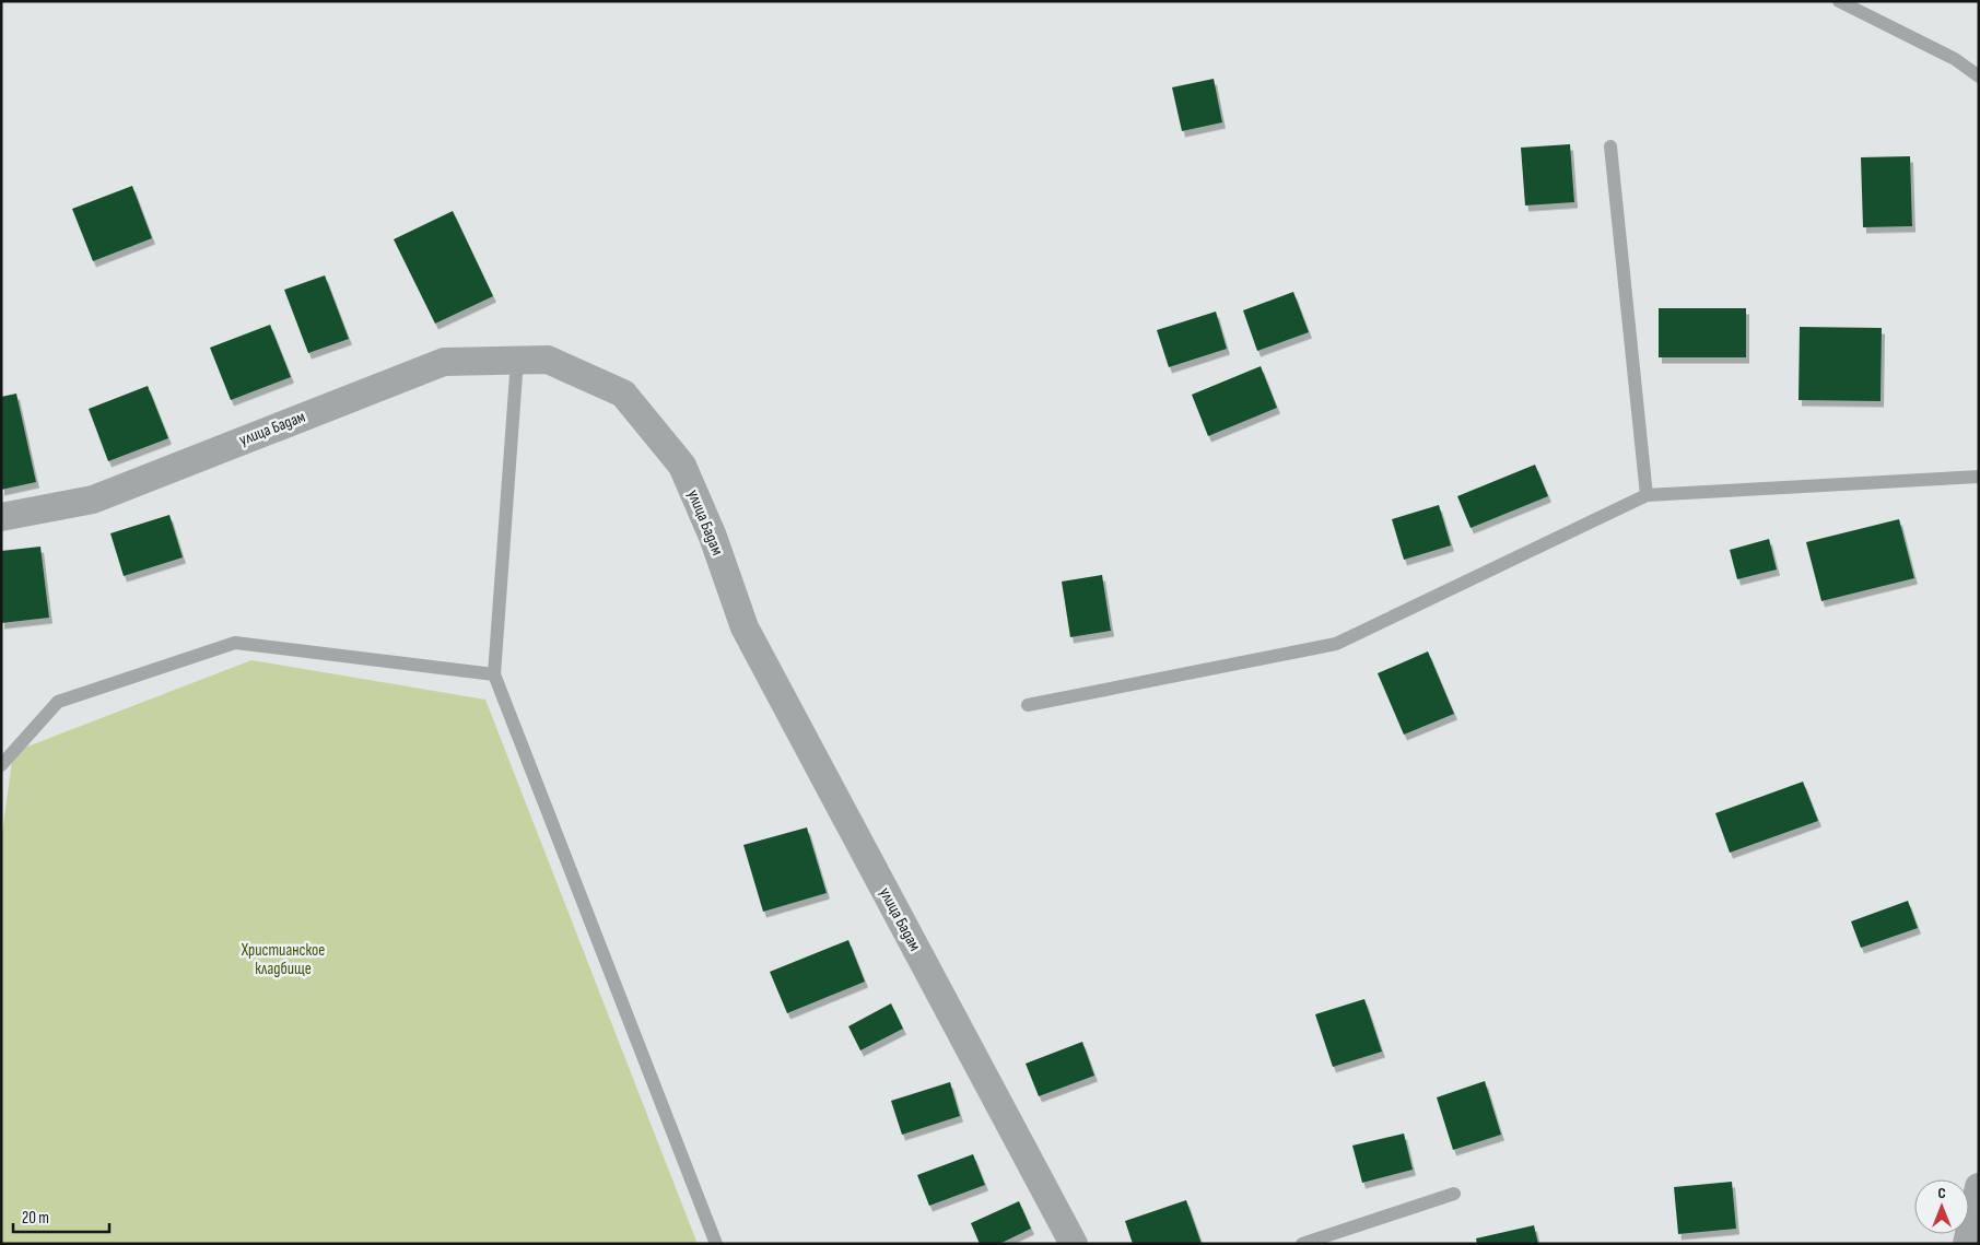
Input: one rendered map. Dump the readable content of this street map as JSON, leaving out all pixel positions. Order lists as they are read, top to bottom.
{
  "streets": {
    "street": ["улица Бадам"]
  },
  "parks": ["Христианское кладбище"],
  "scale_bar": "20 m",
  "north": "top"
}
